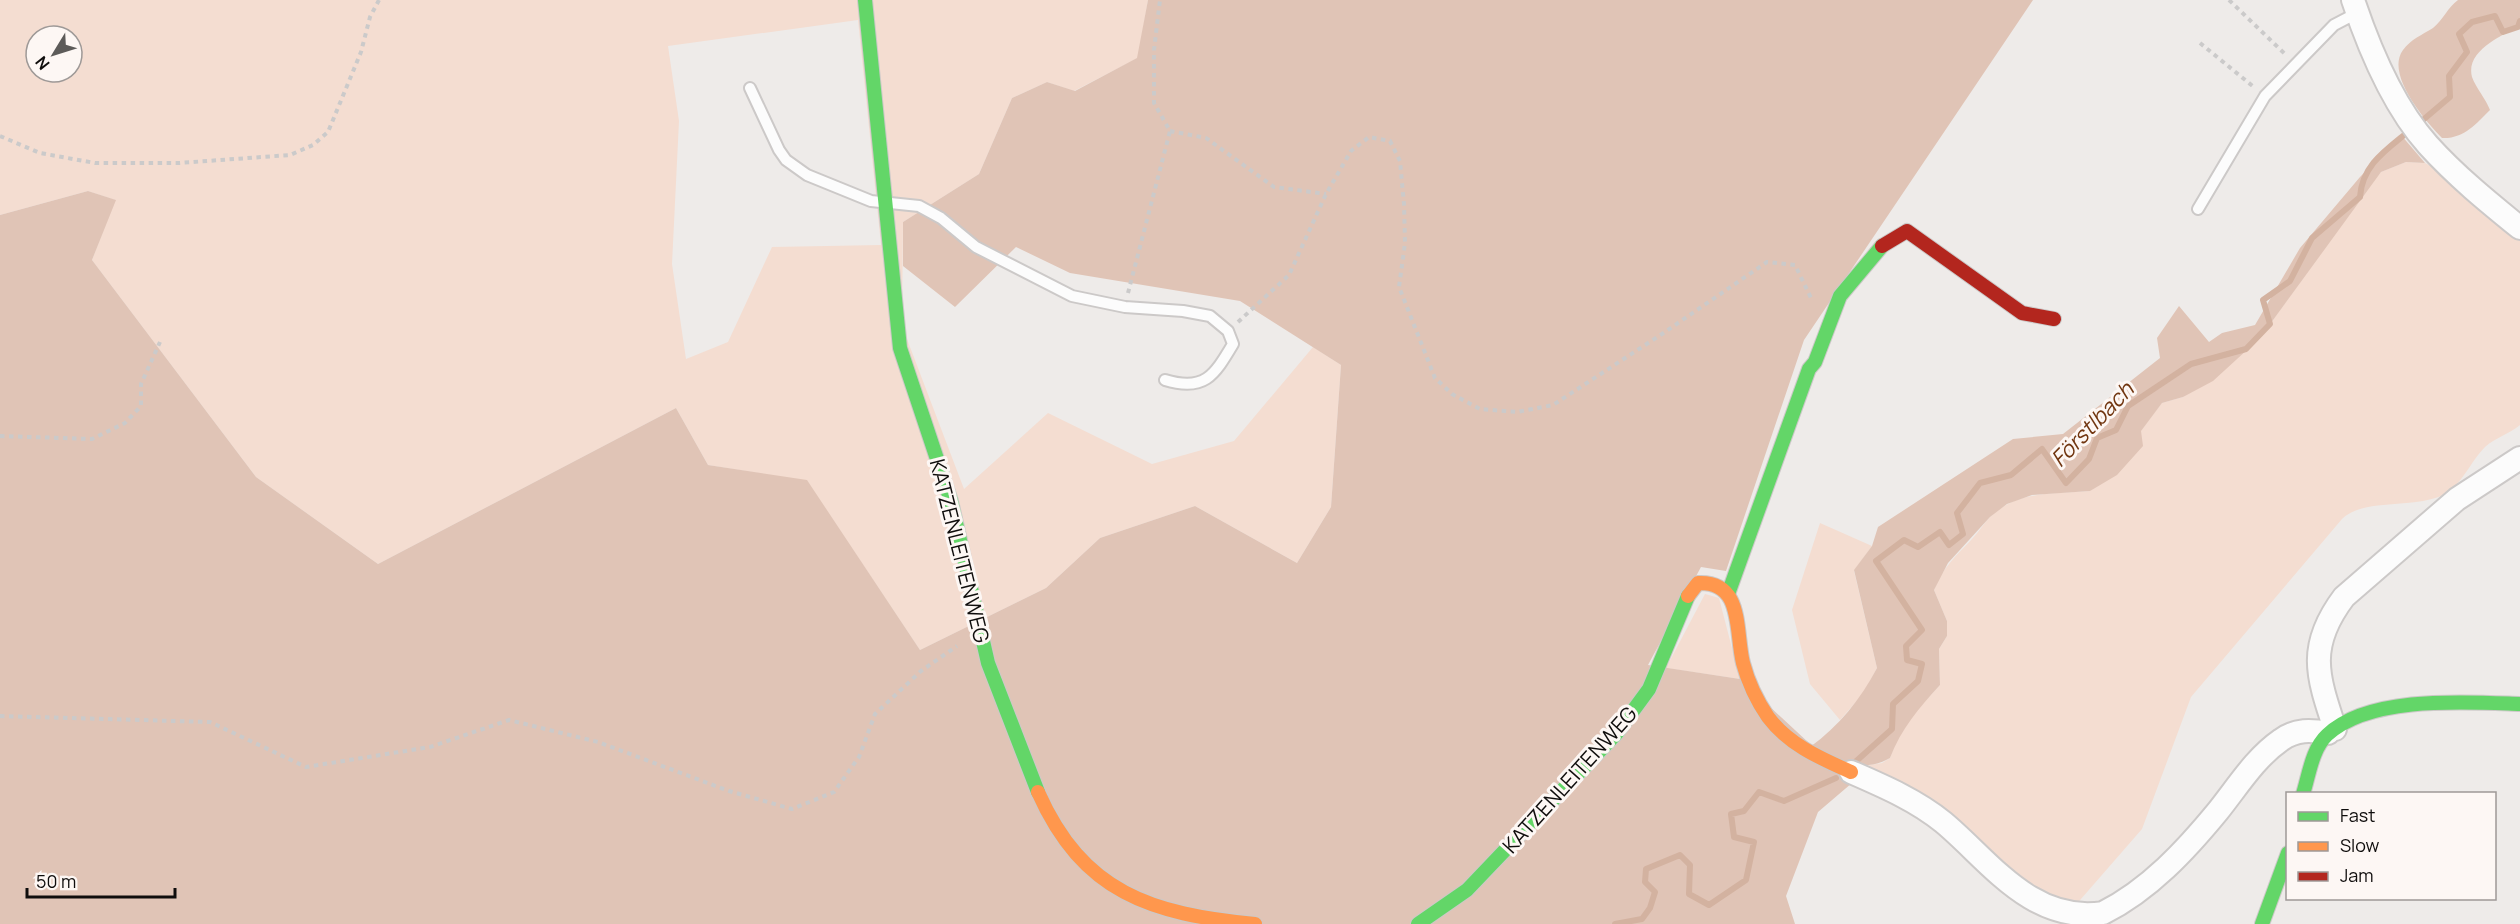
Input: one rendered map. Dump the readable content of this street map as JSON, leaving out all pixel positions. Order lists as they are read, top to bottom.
{
  "streets": {
    "street": ["KATZENLEITENWEG"]
  },
  "water": ["Förstlbach"],
  "legend": ["Fast", "Slow", "Jam"],
  "scale_bar": "50 m",
  "north": "bottom left"
}
